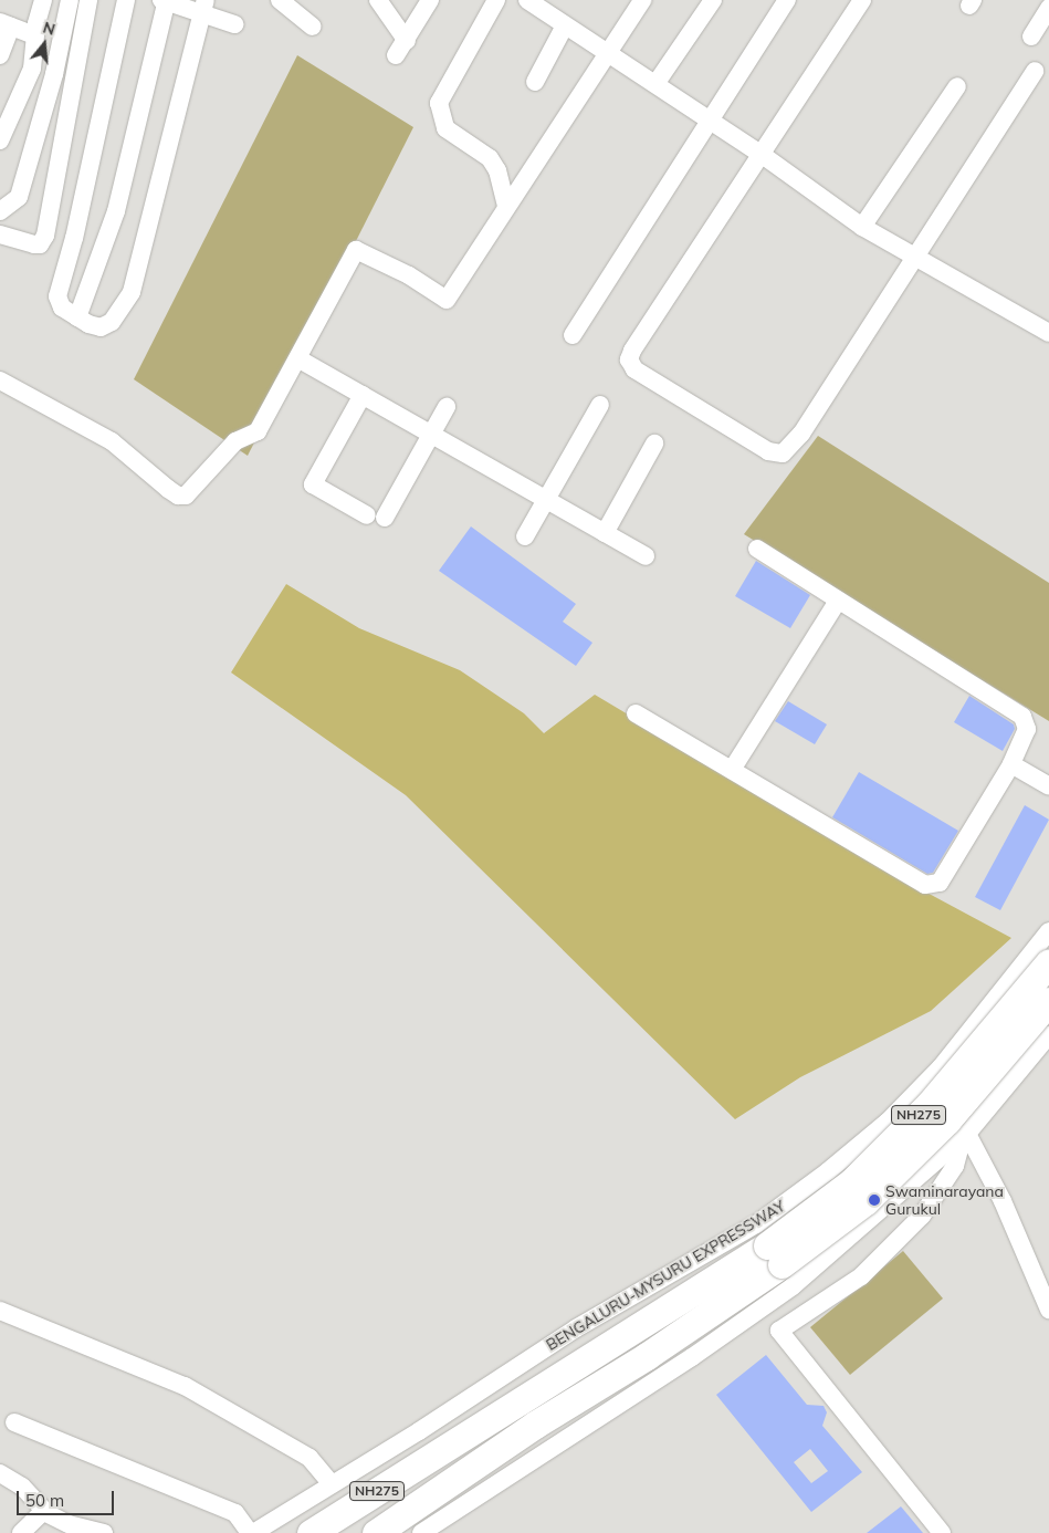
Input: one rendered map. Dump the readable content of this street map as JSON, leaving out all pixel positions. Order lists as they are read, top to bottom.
{
  "streets": {
    "highway": ["NH275", "BENGALURU-MYSURU EXPRESSWAY"]
  },
  "crossings": [
    ["NH275", "BENGALURU-MYSURU EXPRESSWAY"]
  ],
  "places": ["Swaminarayana Gurukul"],
  "scale_bar": "50 m",
  "north": "top"
}
